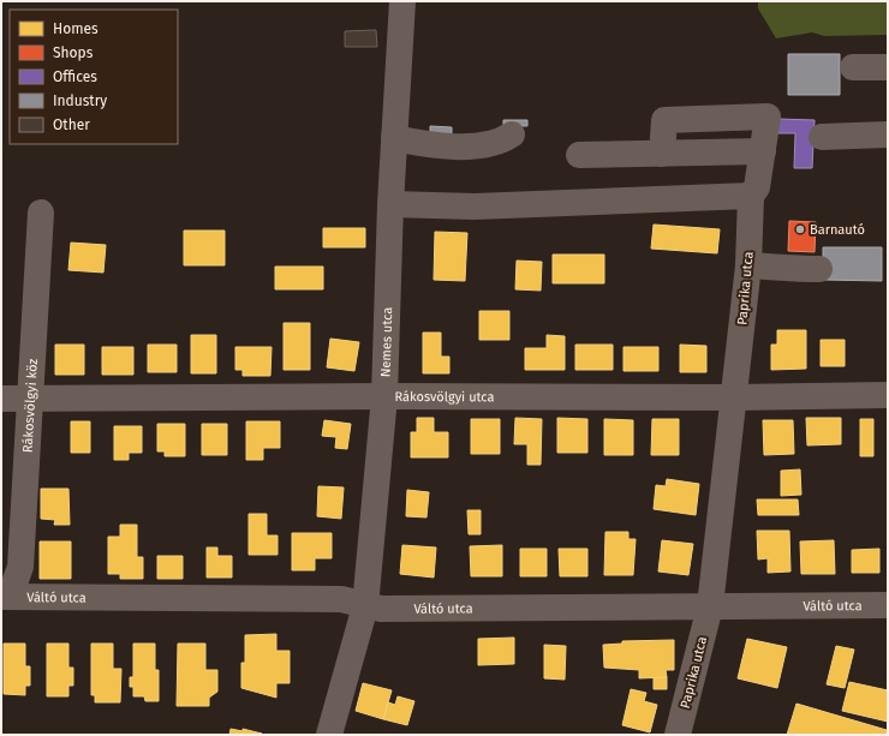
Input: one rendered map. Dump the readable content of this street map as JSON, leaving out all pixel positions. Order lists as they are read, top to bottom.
{
  "streets": {
    "street": [
      "Paprika utca",
      "Nemes utca",
      "Rákosvölgyi utca",
      "Rákosvölgyi köz",
      "Váltó utca"
    ]
  },
  "crossings": [
    ["Paprika utca", "Rákosvölgyi utca"],
    ["Paprika utca", "Váltó utca"],
    ["Nemes utca", "Rákosvölgyi utca"],
    ["Nemes utca", "Váltó utca"],
    ["Rákosvölgyi utca", "Rákosvölgyi köz"],
    ["Rákosvölgyi köz", "Váltó utca"]
  ],
  "places": ["Barnautó"],
  "legend": [
    "Homes",
    "Shops",
    "Offices",
    "Industry",
    "Other"
  ]
}
